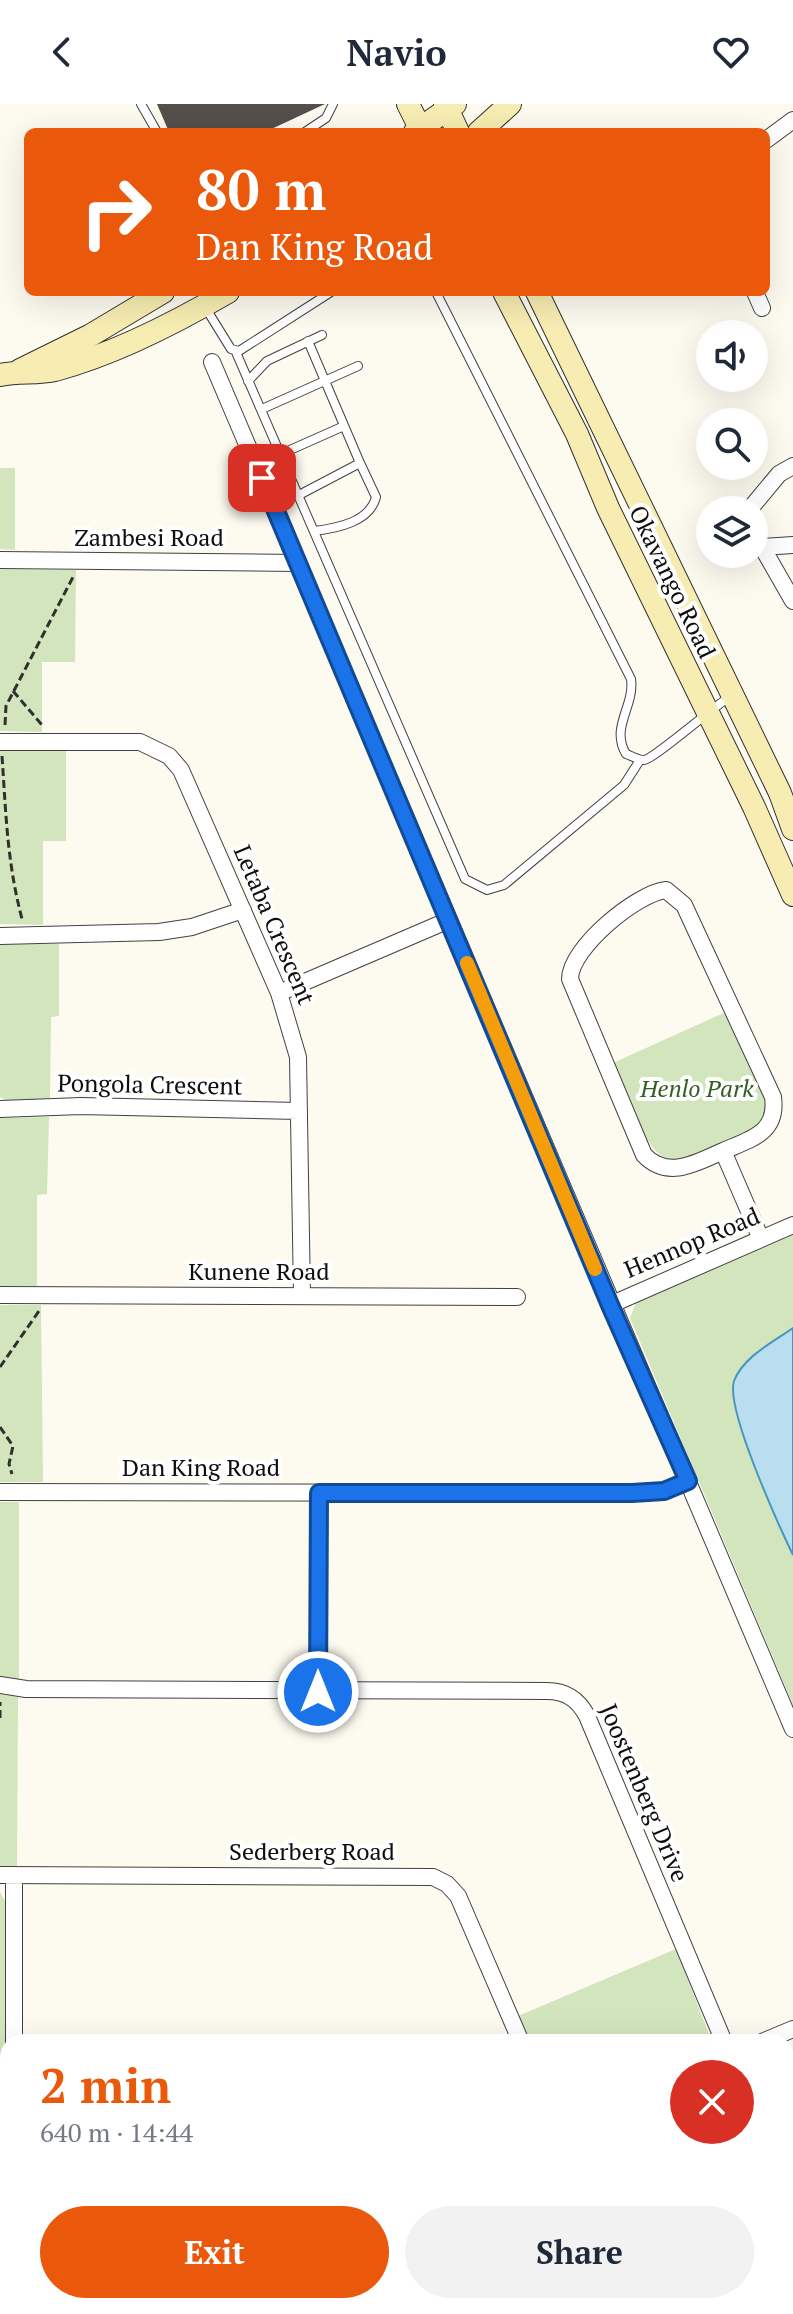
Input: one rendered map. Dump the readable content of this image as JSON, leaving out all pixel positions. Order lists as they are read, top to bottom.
{
  "streets": {
    "main road": ["Okavango Road"],
    "street": [
      "Zambesi Road",
      "Letaba Crescent",
      "Pongola Crescent",
      "Hennop Road",
      "Kunene Road",
      "Dan King Road",
      "Joostenberg Drive",
      "Sederberg Road"
    ]
  },
  "crossings": [
    ["Letaba Crescent", "Pongola Crescent"],
    ["Letaba Crescent", "Kunene Road"]
  ],
  "parks": ["Henlo Park"],
  "page": {
    "header": "Navio",
    "turn": ["80 m", "Dan King Road"],
    "heading": ["2 min", "640 m · 14:44"],
    "buttons": ["Exit", "Share"]
  }
}
